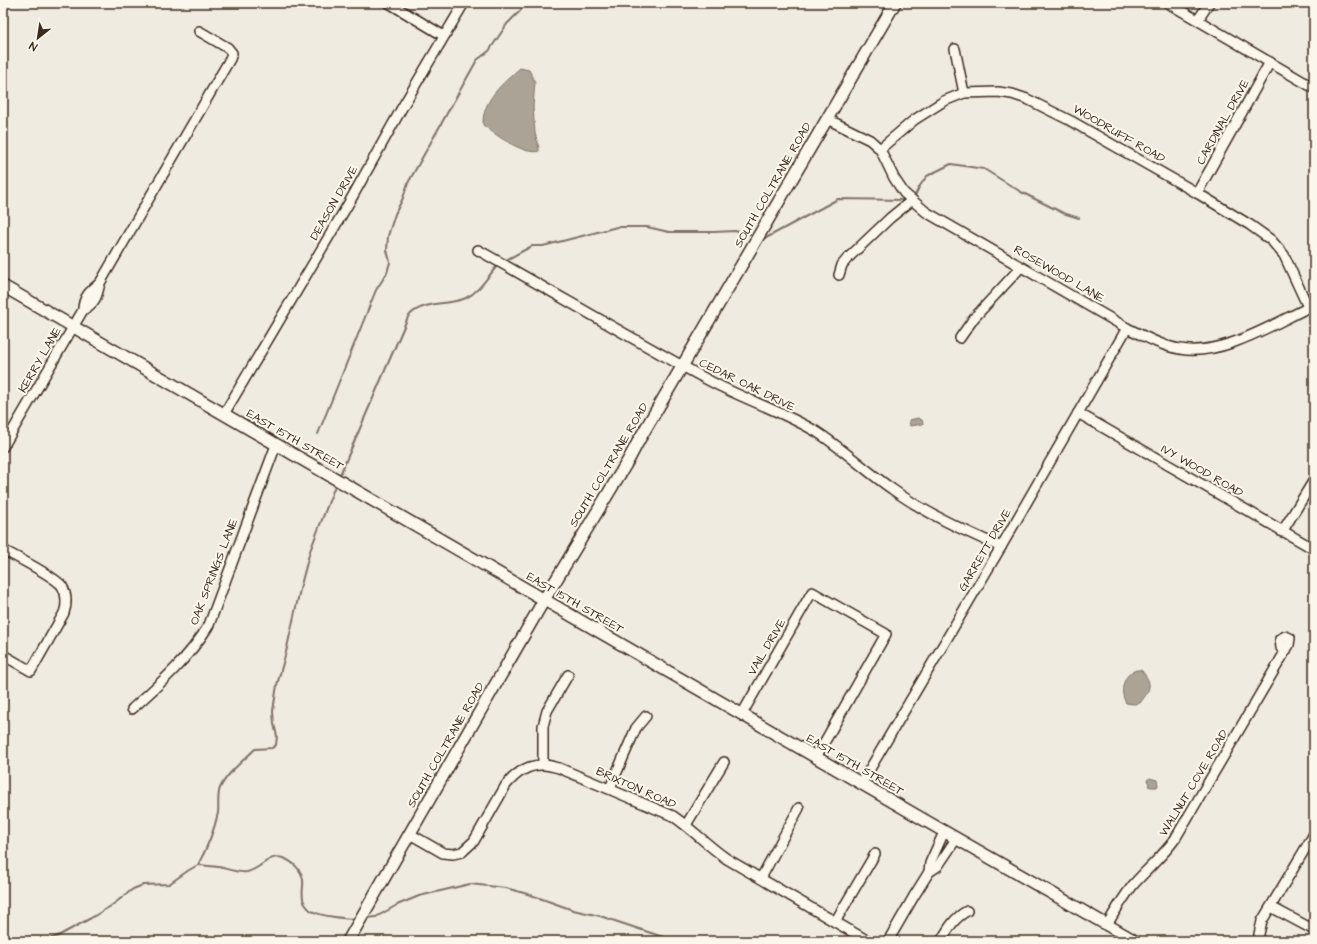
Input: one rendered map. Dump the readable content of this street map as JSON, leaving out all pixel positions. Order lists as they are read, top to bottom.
{
  "streets": {
    "main road": ["SOUTH COLTRANE ROAD", "EAST 15TH STREET"],
    "street": [
      "CARDINAL DRIVE",
      "WOODRUFF ROAD",
      "DEASON DRIVE",
      "ROSEWOOD LANE",
      "KERRY LANE",
      "CEDAR OAK DRIVE",
      "IVY WOOD ROAD",
      "GARRETT DRIVE",
      "OAK SPRINGS LANE",
      "VAIL DRIVE",
      "WALNUT COVE ROAD",
      "BRIXTON ROAD"
    ]
  },
  "crossings": [
    ["CARDINAL DRIVE", "WOODRUFF ROAD"],
    ["WOODRUFF ROAD", "ROSEWOOD LANE"],
    ["SOUTH COLTRANE ROAD", "ROSEWOOD LANE"],
    ["SOUTH COLTRANE ROAD", "CEDAR OAK DRIVE"],
    ["SOUTH COLTRANE ROAD", "EAST 15TH STREET"],
    ["DEASON DRIVE", "EAST 15TH STREET"],
    ["ROSEWOOD LANE", "GARRETT DRIVE"],
    ["KERRY LANE", "EAST 15TH STREET"],
    ["CEDAR OAK DRIVE", "GARRETT DRIVE"],
    ["EAST 15TH STREET", "GARRETT DRIVE"],
    ["EAST 15TH STREET", "OAK SPRINGS LANE"],
    ["EAST 15TH STREET", "VAIL DRIVE"],
    ["EAST 15TH STREET", "WALNUT COVE ROAD"],
    ["IVY WOOD ROAD", "GARRETT DRIVE"]
  ],
  "north": "bottom left"
}
